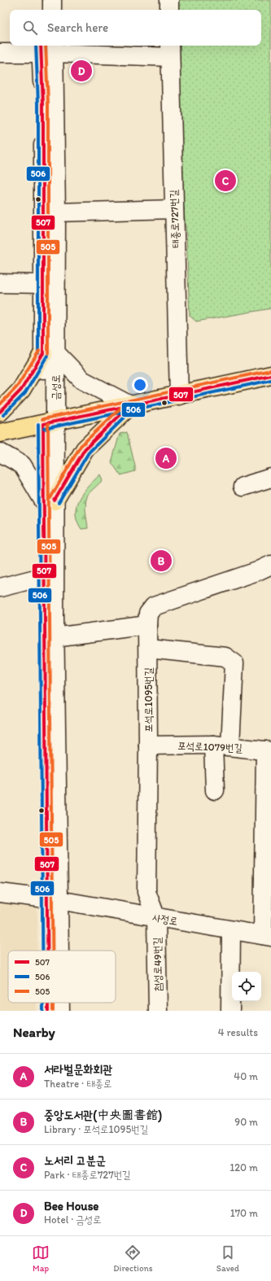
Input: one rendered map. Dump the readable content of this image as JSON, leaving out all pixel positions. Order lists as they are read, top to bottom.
{
  "streets": {
    "street": [
      "태종로727번길",
      "금성로",
      "포석로1095번길",
      "포석로1079번길",
      "사정로",
      "첨성로49번길"
    ]
  },
  "crossings": [
    ["금성로", "사정로"],
    ["포석로1095번길", "포석로1079번길"],
    ["포석로1095번길", "사정로"],
    ["포석로1095번길", "첨성로49번길"],
    ["사정로", "첨성로49번길"]
  ],
  "lines": ["transit line 507", "transit line 506", "transit line 505"],
  "legend": ["507", "506", "505"],
  "page": {
    "search": "Search here",
    "pins": [
      "D",
      "C",
      "A",
      "B"
    ],
    "heading": ["Nearby", "4 results"],
    "list": [
      {
        "mark": "A",
        "name": "서라벌문화회관",
        "note": "Theatre · 태종로",
        "value": "40 m"
      },
      {
        "mark": "B",
        "name": "중앙도서관(中央圖書館)",
        "note": "Library · 포석로1095번길",
        "value": "90 m"
      },
      {
        "mark": "C",
        "name": "노서리 고분군",
        "note": "Park · 태종로727번길",
        "value": "120 m"
      },
      {
        "mark": "D",
        "name": "Bee House",
        "note": "Hotel · 금성로",
        "value": "170 m"
      }
    ],
    "nav": ["Map", "Directions", "Saved"]
  }
}
